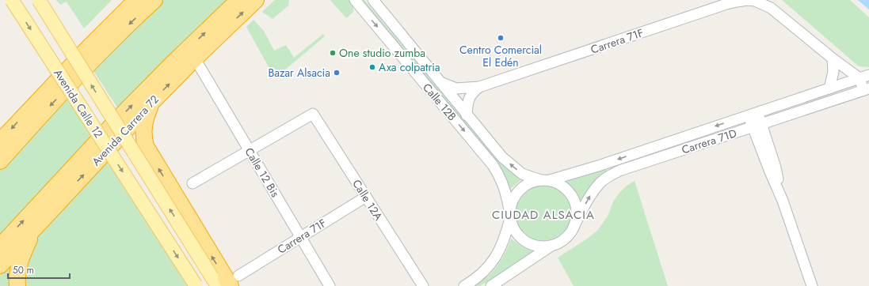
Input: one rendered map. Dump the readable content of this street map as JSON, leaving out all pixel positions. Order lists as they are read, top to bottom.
{
  "streets": {
    "highway": ["Avenida Carrera 72"],
    "main road": ["Avenida Calle 12"],
    "street": [
      "Carrera 71F",
      "Calle 12B",
      "Carrera 71D",
      "Calle 12 Bis",
      "Calle 12A"
    ]
  },
  "crossings": [
    ["Carrera 71F", "Calle 12B"],
    ["Carrera 71F", "Calle 12 Bis"],
    ["Carrera 71F", "Calle 12A"],
    ["Calle 12B", "Carrera 71D"],
    ["Avenida Carrera 72", "Calle 12 Bis"],
    ["Calle 12 Bis", "Calle 12A"]
  ],
  "districts": ["CIUDAD ALSACIA"],
  "places": [
    "Centro Comercial El Edén",
    "One studio zumba",
    "Axa colpatria",
    "Bazar Alsacia"
  ],
  "scale_bar": "50 m"
}
